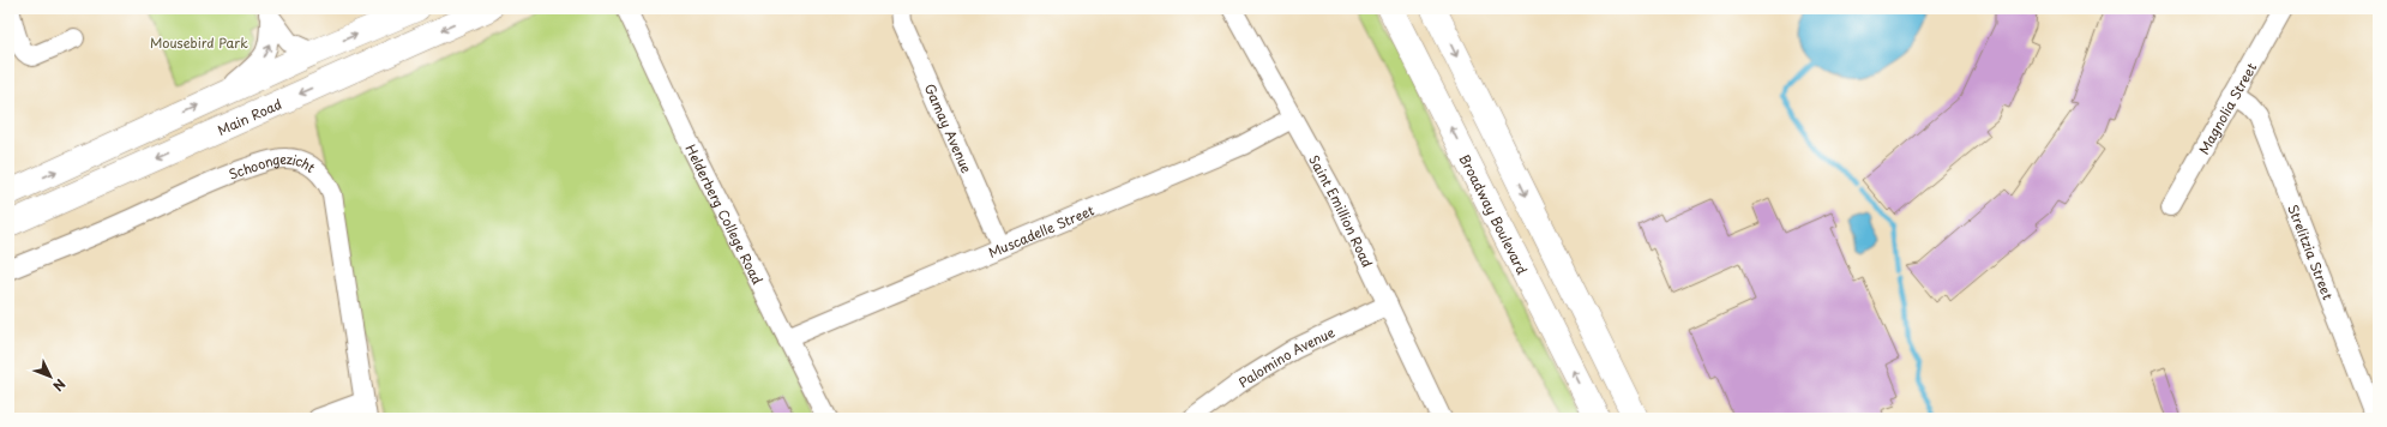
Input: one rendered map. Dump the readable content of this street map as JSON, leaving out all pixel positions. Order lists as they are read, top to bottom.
{
  "streets": {
    "main road": ["Main Road", "Broadway Boulevard"],
    "street": [
      "Magnolia Street",
      "Gamay Avenue",
      "Schoongezicht",
      "Saint Emillion Road",
      "Helderberg College Road",
      "Muscadelle Street",
      "Strelitzia Street",
      "Palomino Avenue"
    ]
  },
  "crossings": [
    ["Magnolia Street", "Strelitzia Street"],
    ["Gamay Avenue", "Muscadelle Street"],
    ["Saint Emillion Road", "Muscadelle Street"],
    ["Saint Emillion Road", "Palomino Avenue"],
    ["Helderberg College Road", "Muscadelle Street"]
  ],
  "parks": ["Mousebird Park"],
  "north": "bottom right"
}
